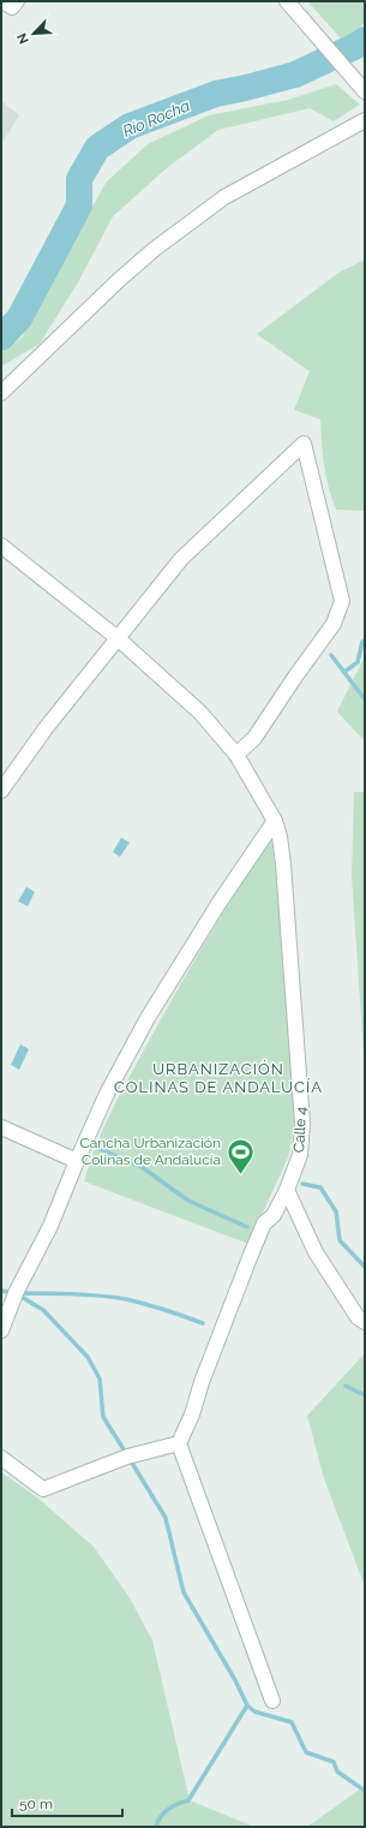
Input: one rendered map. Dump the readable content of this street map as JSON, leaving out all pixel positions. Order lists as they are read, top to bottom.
{
  "streets": {
    "street": ["Calle 4"]
  },
  "districts": ["URBANIZACIÓN COLINAS DE ANDALUCÍA"],
  "water": ["Río Rocha"],
  "places": {
    "sports": ["Cancha Urbanización Colinas de Andalucía"]
  },
  "scale_bar": "50 m",
  "north": "bottom left"
}
